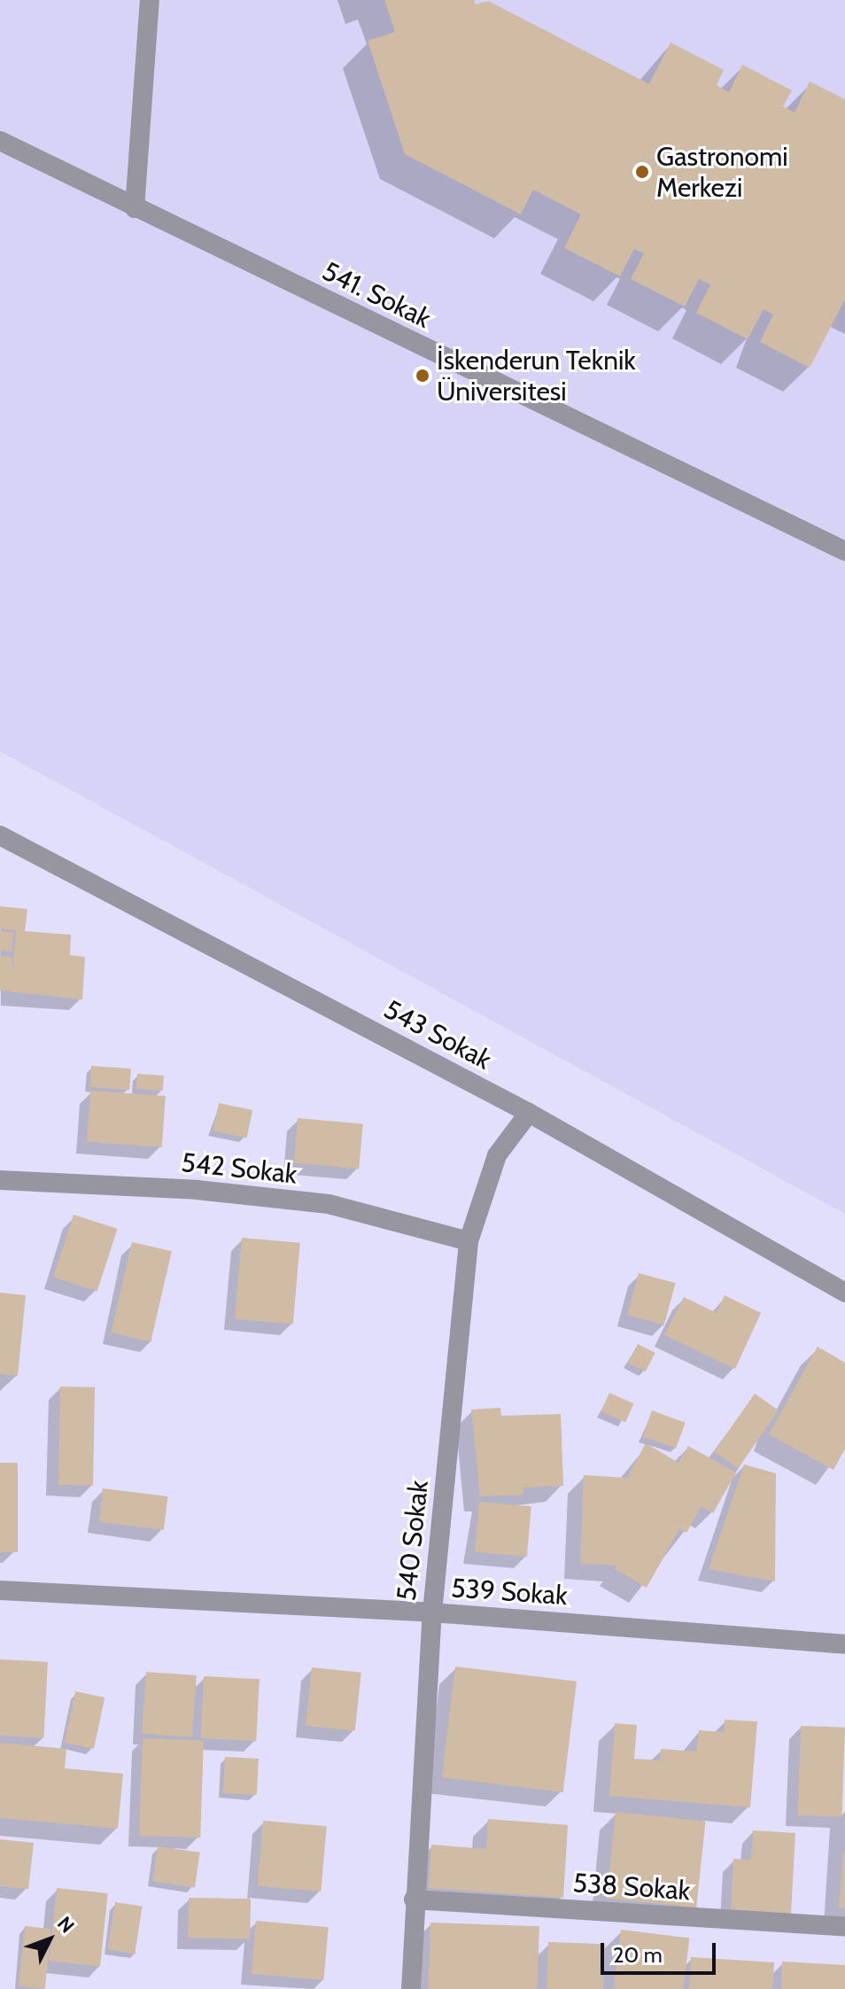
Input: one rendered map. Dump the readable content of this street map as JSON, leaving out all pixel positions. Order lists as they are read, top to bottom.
{
  "streets": {
    "street": [
      "541. Sokak",
      "543 Sokak",
      "542 Sokak",
      "540 Sokak",
      "539 Sokak",
      "538 Sokak"
    ]
  },
  "crossings": [
    ["543 Sokak", "540 Sokak"],
    ["542 Sokak", "540 Sokak"],
    ["540 Sokak", "539 Sokak"],
    ["540 Sokak", "538 Sokak"]
  ],
  "places": ["Gastronomi Merkezi", "İskenderun Teknik Üniversitesi"],
  "scale_bar": "20 m",
  "north": "top right"
}
